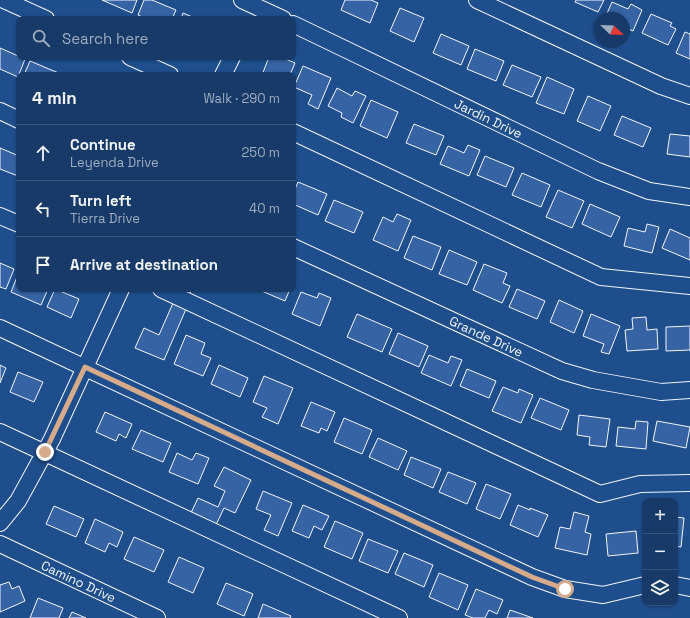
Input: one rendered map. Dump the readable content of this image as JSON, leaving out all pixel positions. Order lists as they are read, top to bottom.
{
  "streets": {
    "street": ["Jardin Drive", "Grande Drive", "Camino Drive"]
  },
  "north": "bottom right",
  "page": {
    "search": "Search here",
    "heading": ["4 min", "Walk · 290 m"],
    "list": [
      ["Continue", "Leyenda Drive", "250 m"],
      ["Turn left", "Tierra Drive", "40 m"],
      "Arrive at destination"
    ],
    "map_buttons": ["+", "−"]
  }
}
